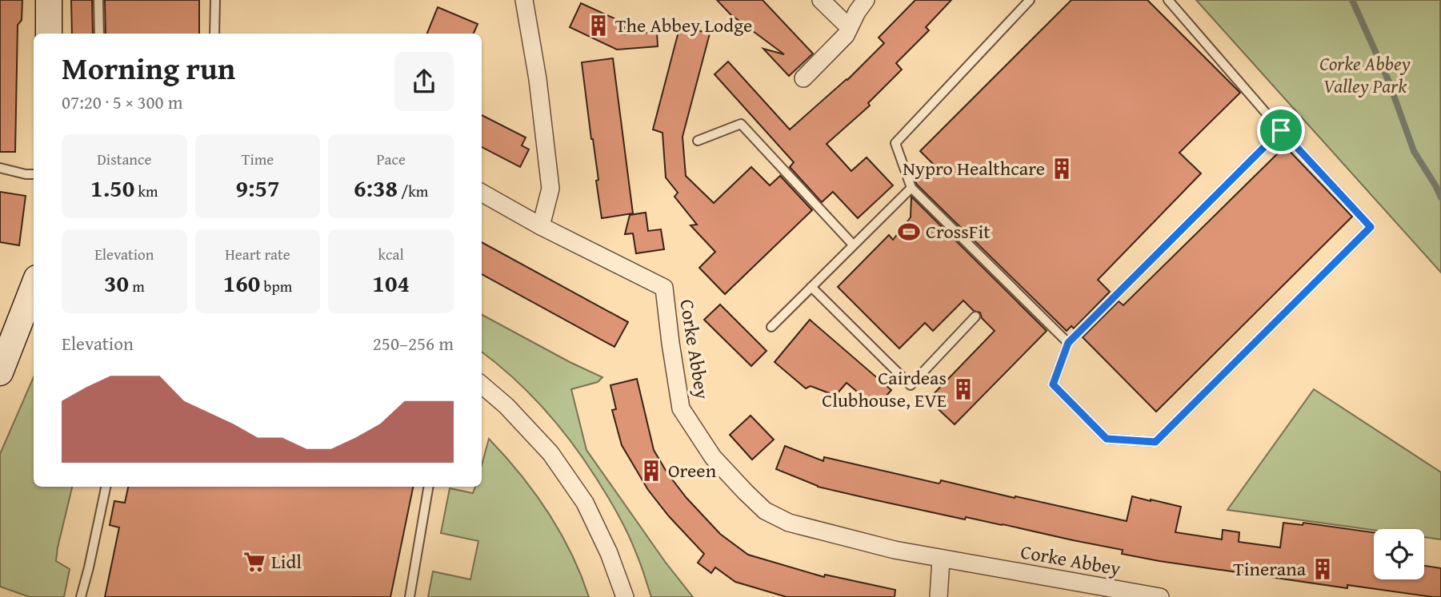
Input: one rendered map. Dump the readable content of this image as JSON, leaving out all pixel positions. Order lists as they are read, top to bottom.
{
  "streets": {
    "street": ["Corke Abbey"]
  },
  "parks": ["Corke Abbey Valley Park"],
  "places": {
    "building": [
      "The Abbey Lodge",
      "Nypro Healthcare",
      "Cairdeas Clubhouse, EVE",
      "Oreen",
      "Tinerana"
    ],
    "sports": ["CrossFit"],
    "supermarket": ["Lidl"]
  },
  "page": {
    "heading": ["Morning run", "07:20 · 5 × 300 m"],
    "stats": [
      ["Distance", "1.50 km"],
      ["Time", "9:57"],
      ["Pace", "6:38 /km"],
      ["Elevation", "30 m"],
      ["Heart rate", "160 bpm"],
      ["kcal", "104"]
    ],
    "chart": ["Elevation", "250–256 m"]
  }
}
